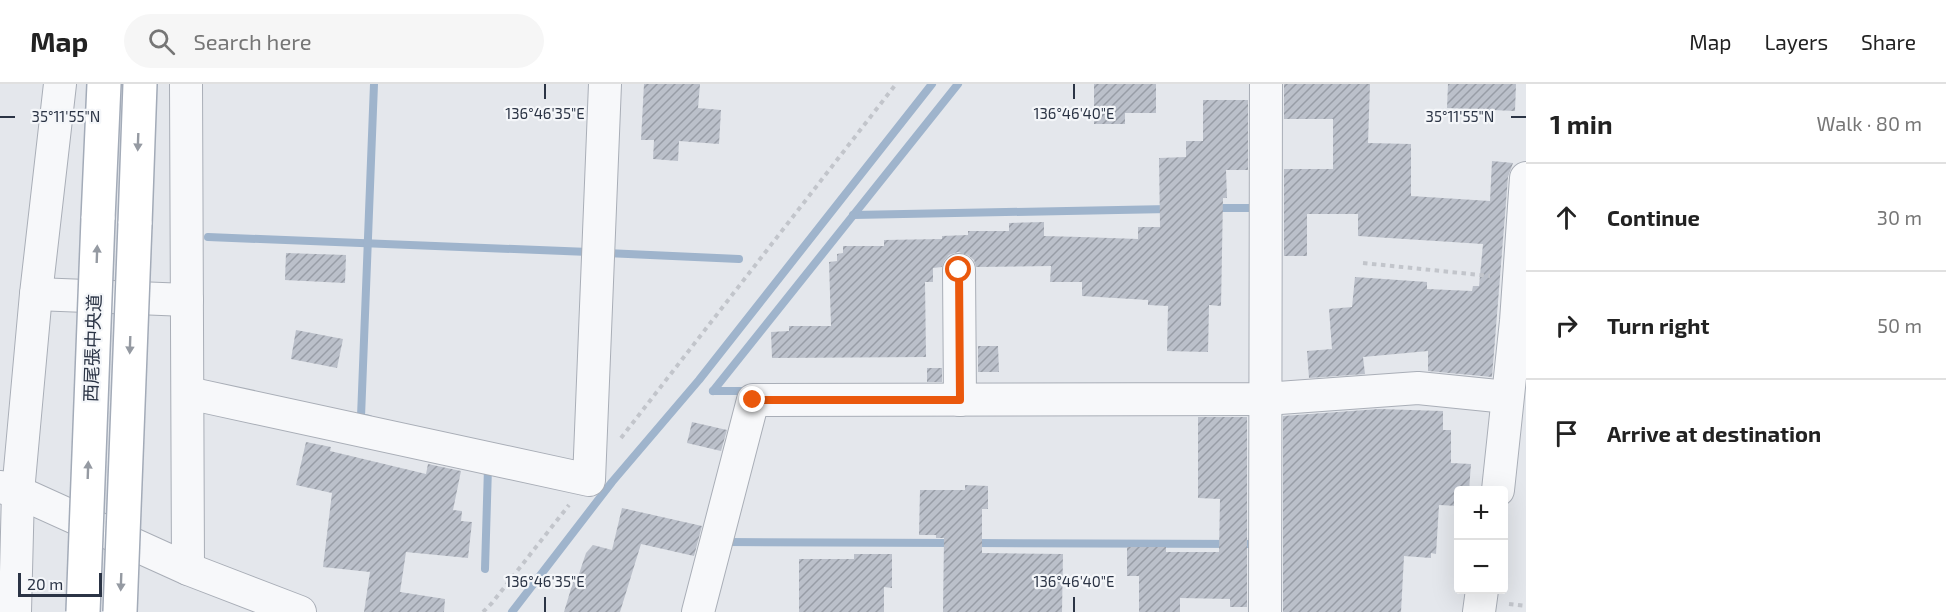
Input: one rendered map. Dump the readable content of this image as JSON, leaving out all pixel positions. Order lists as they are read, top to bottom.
{
  "streets": {
    "main road": ["西尾張中央道"]
  },
  "scale_bar": "20 m",
  "page": {
    "header": "Map",
    "search": "Search here",
    "nav": ["Map", "Layers", "Share"],
    "heading": ["1 min", "Walk · 80 m"],
    "list": [
      ["Continue", "30 m"],
      ["Turn right", "50 m"],
      "Arrive at destination"
    ],
    "map_buttons": ["+", "−"],
    "scale": "20 m"
  },
  "coordinates": ["136°46'35\"E", "136°46'40\"E", "35°11'55\"N"]
}
